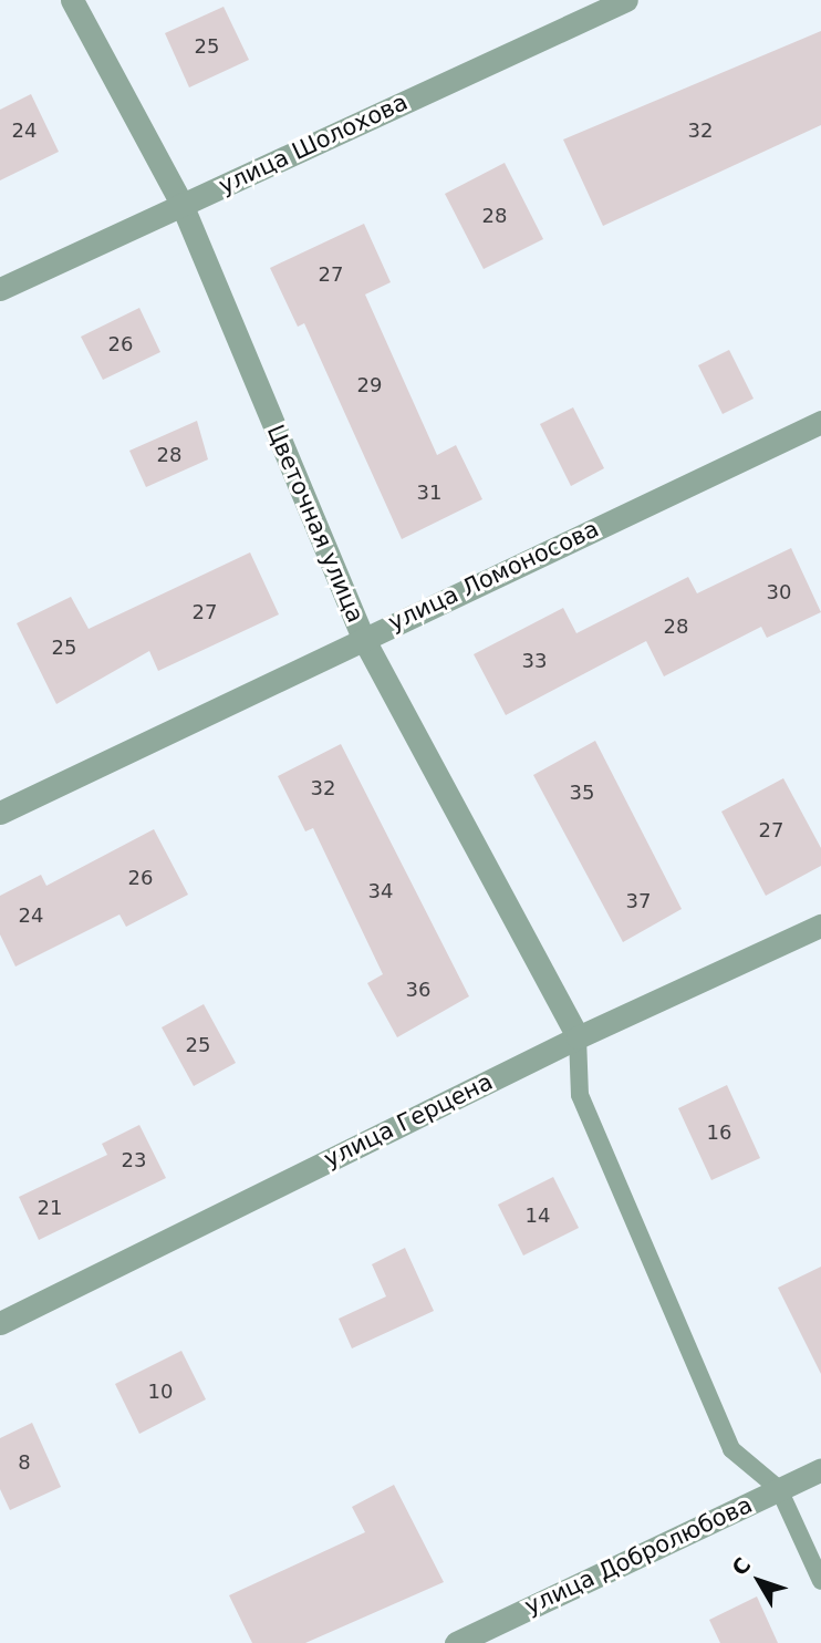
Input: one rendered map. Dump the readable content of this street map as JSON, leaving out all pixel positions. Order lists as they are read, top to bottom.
{
  "streets": {
    "street": [
      "улица Шолохова",
      "Цветочная улица",
      "улица Ломоносова",
      "улица Герцена",
      "улица Добролюбова"
    ]
  },
  "crossings": [
    ["улица Шолохова", "Цветочная улица"],
    ["Цветочная улица", "улица Ломоносова"],
    ["Цветочная улица", "улица Герцена"]
  ],
  "house_numbers": [
    "25",
    "24",
    "32",
    "28",
    "27",
    "26",
    "29",
    "28",
    "31",
    "30",
    "27",
    "28",
    "25",
    "33",
    "32",
    "35",
    "27",
    "26",
    "34",
    "37",
    "24",
    "36",
    "25",
    "16",
    "23",
    "21",
    "14",
    "10",
    "8"
  ],
  "north": "top left"
}
